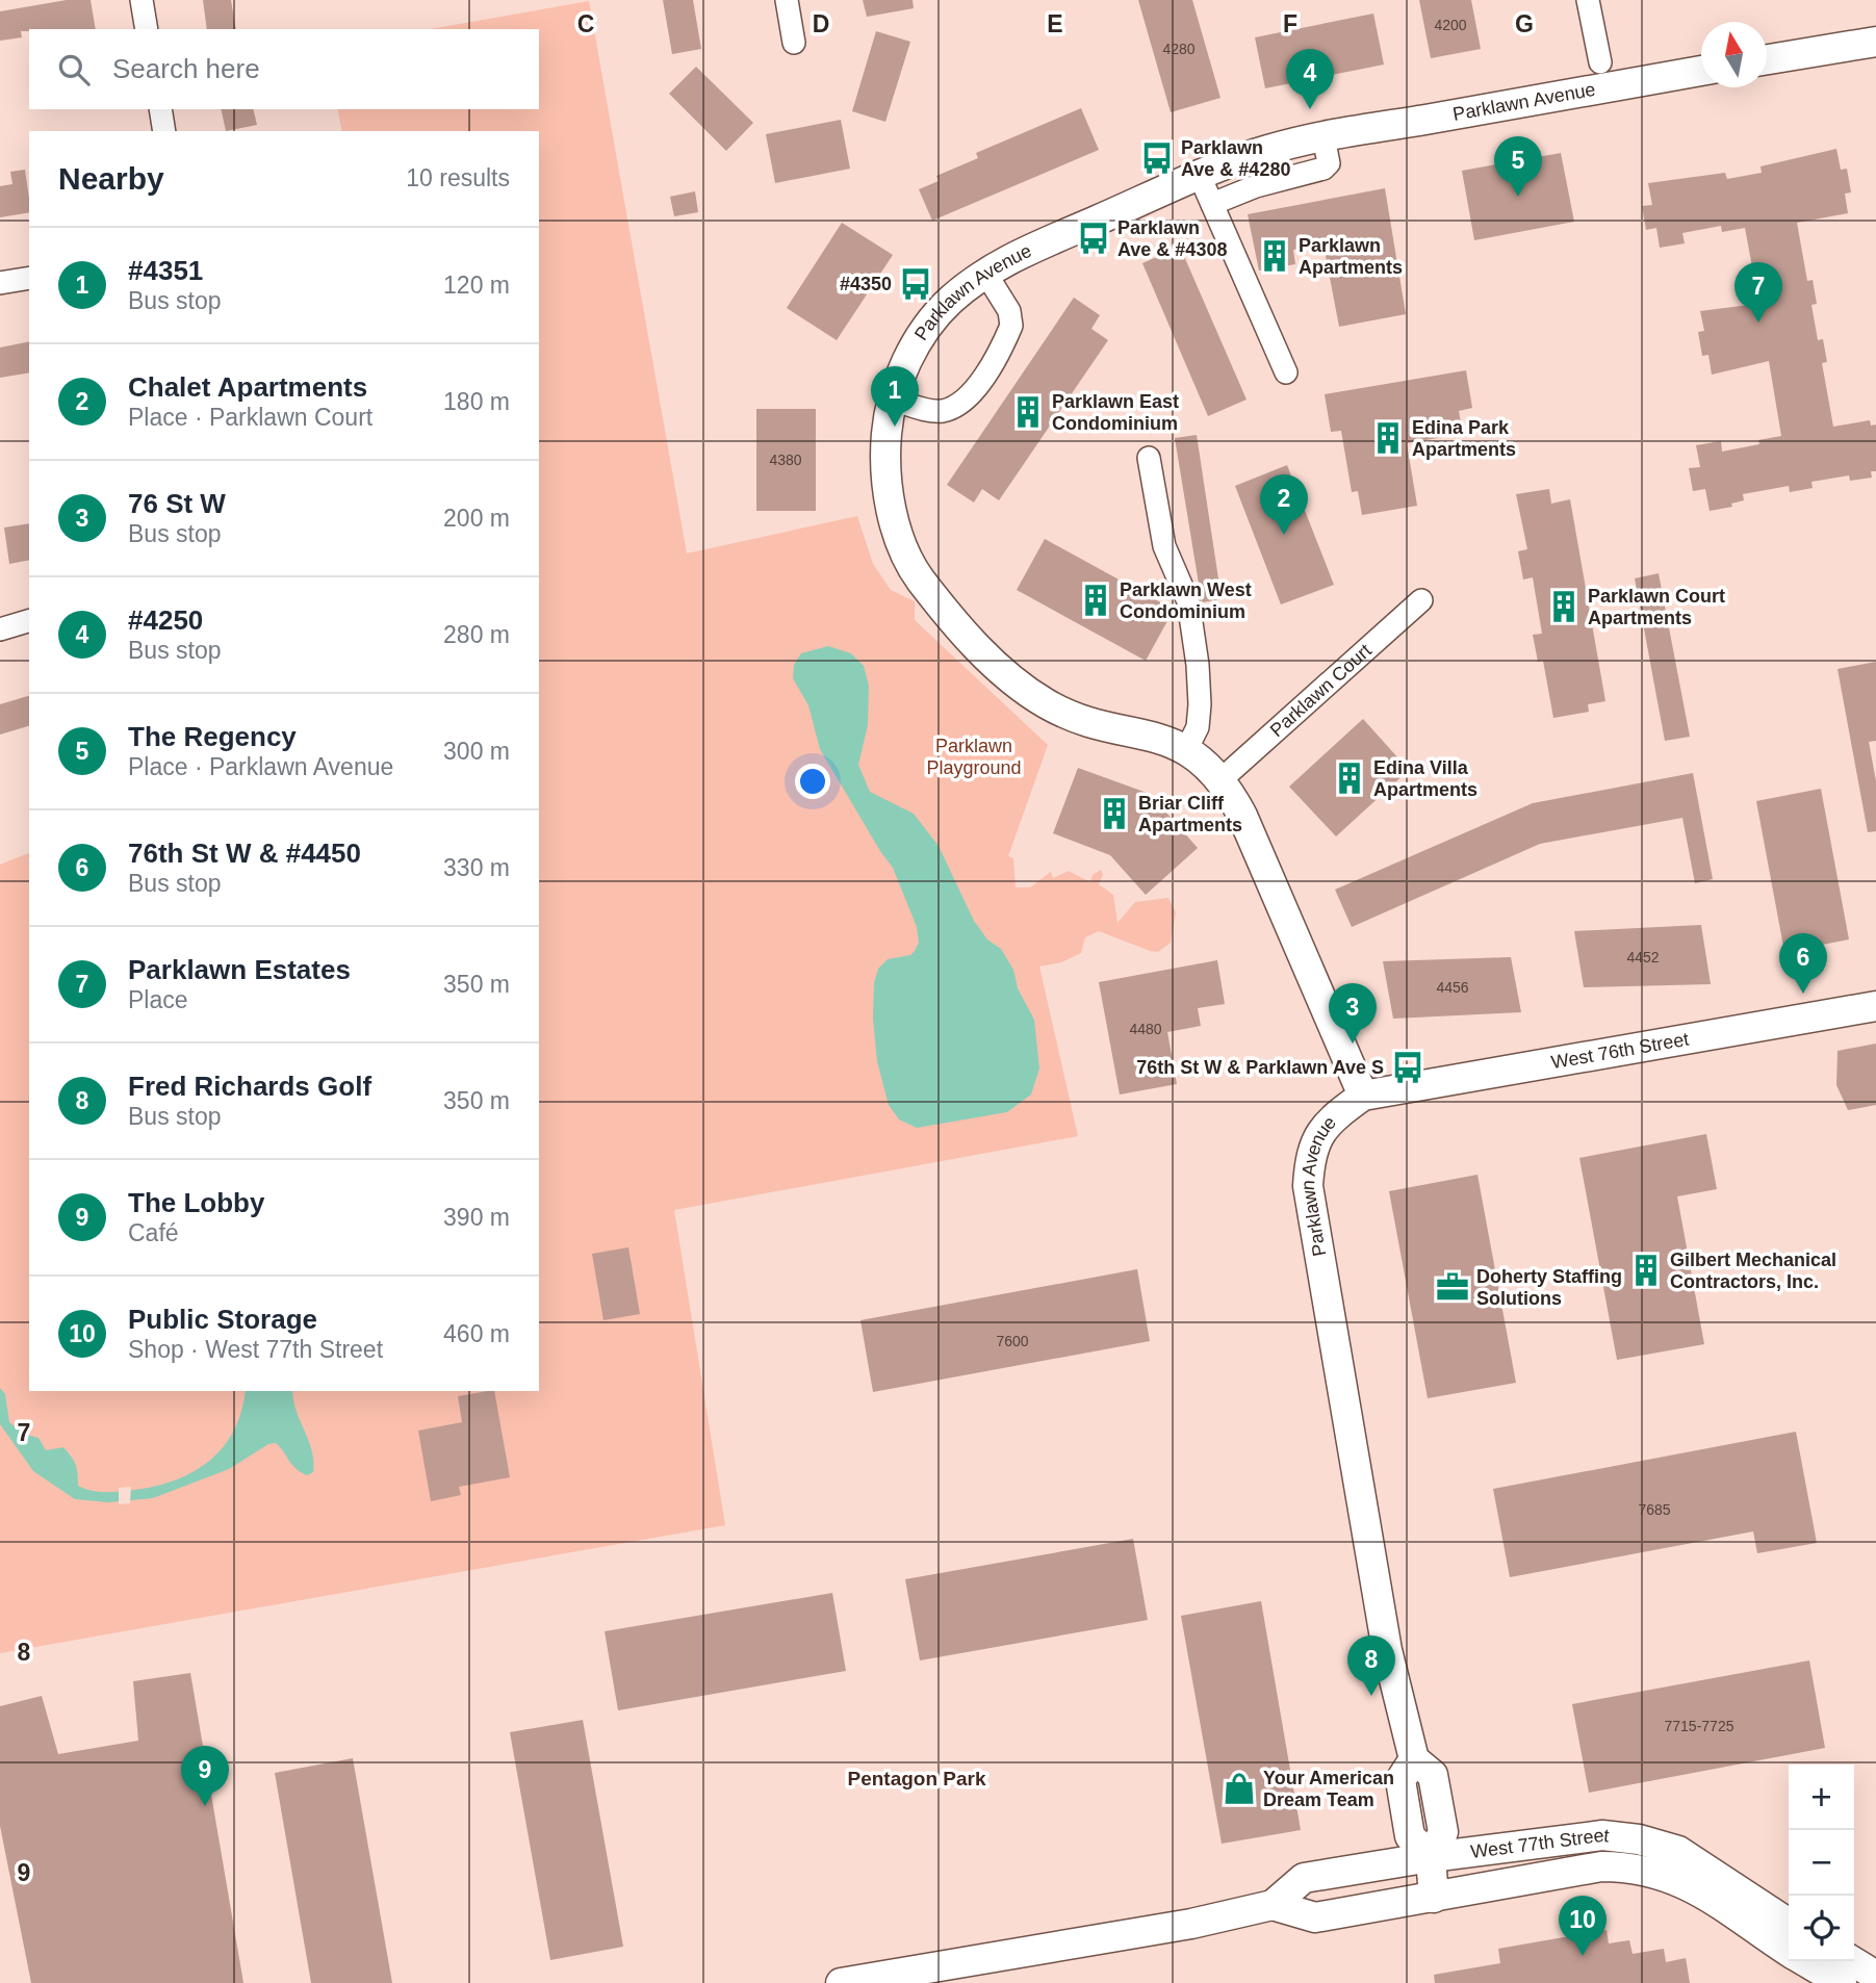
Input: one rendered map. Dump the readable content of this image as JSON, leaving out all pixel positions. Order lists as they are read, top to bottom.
{
  "streets": {
    "street": [
      "Parklawn Avenue",
      "Parklawn Court",
      "West 76th Street",
      "West 77th Street"
    ]
  },
  "crossings": [
    ["Parklawn Avenue", "Parklawn Court"],
    ["Parklawn Avenue", "West 76th Street"],
    ["Parklawn Avenue", "West 77th Street"]
  ],
  "districts": ["Pentagon Park"],
  "parks": ["Parklawn Playground"],
  "places": {
    "bus stop": [
      "Parklawn Ave & #4280",
      "Parklawn Ave & #4308",
      "#4350",
      "76th St W & Parklawn Ave S"
    ],
    "building": [
      "Parklawn Apartments",
      "Parklawn East Condominium",
      "Edina Park Apartments",
      "Parklawn West Condominium",
      "Parklawn Court Apartments",
      "Edina Villa Apartments",
      "Briar Cliff Apartments",
      "Gilbert Mechanical Contractors, Inc."
    ],
    "office": ["Doherty Staffing Solutions"],
    "shop": ["Your American Dream Team"]
  },
  "house_numbers": [
    "4200",
    "4280",
    "4380",
    "4452",
    "4456",
    "4480",
    "7600",
    "7685",
    "7715-7725"
  ],
  "north": "top",
  "page": {
    "search": "Search here",
    "pins": [
      "4",
      "5",
      "7",
      "1",
      "2",
      "6",
      "3",
      "8",
      "9",
      "10"
    ],
    "heading": ["Nearby", "10 results"],
    "list": [
      {
        "mark": "1",
        "name": "#4351",
        "note": "Bus stop",
        "value": "120 m"
      },
      {
        "mark": "2",
        "name": "Chalet Apartments",
        "note": "Place · Parklawn Court",
        "value": "180 m"
      },
      {
        "mark": "3",
        "name": "76 St W",
        "note": "Bus stop",
        "value": "200 m"
      },
      {
        "mark": "4",
        "name": "#4250",
        "note": "Bus stop",
        "value": "280 m"
      },
      {
        "mark": "5",
        "name": "The Regency",
        "note": "Place · Parklawn Avenue",
        "value": "300 m"
      },
      {
        "mark": "6",
        "name": "76th St W & #4450",
        "note": "Bus stop",
        "value": "330 m"
      },
      {
        "mark": "7",
        "name": "Parklawn Estates",
        "note": "Place",
        "value": "350 m"
      },
      {
        "mark": "8",
        "name": "Fred Richards Golf",
        "note": "Bus stop",
        "value": "350 m"
      },
      {
        "mark": "9",
        "name": "The Lobby",
        "note": "Café",
        "value": "390 m"
      },
      {
        "mark": "10",
        "name": "Public Storage",
        "note": "Shop · West 77th Street",
        "value": "460 m"
      }
    ],
    "map_buttons": ["+", "−"]
  },
  "grid": {
    "columns": [
      "C",
      "D",
      "E",
      "F",
      "G"
    ],
    "rows": ["7", "8", "9"]
  }
}
